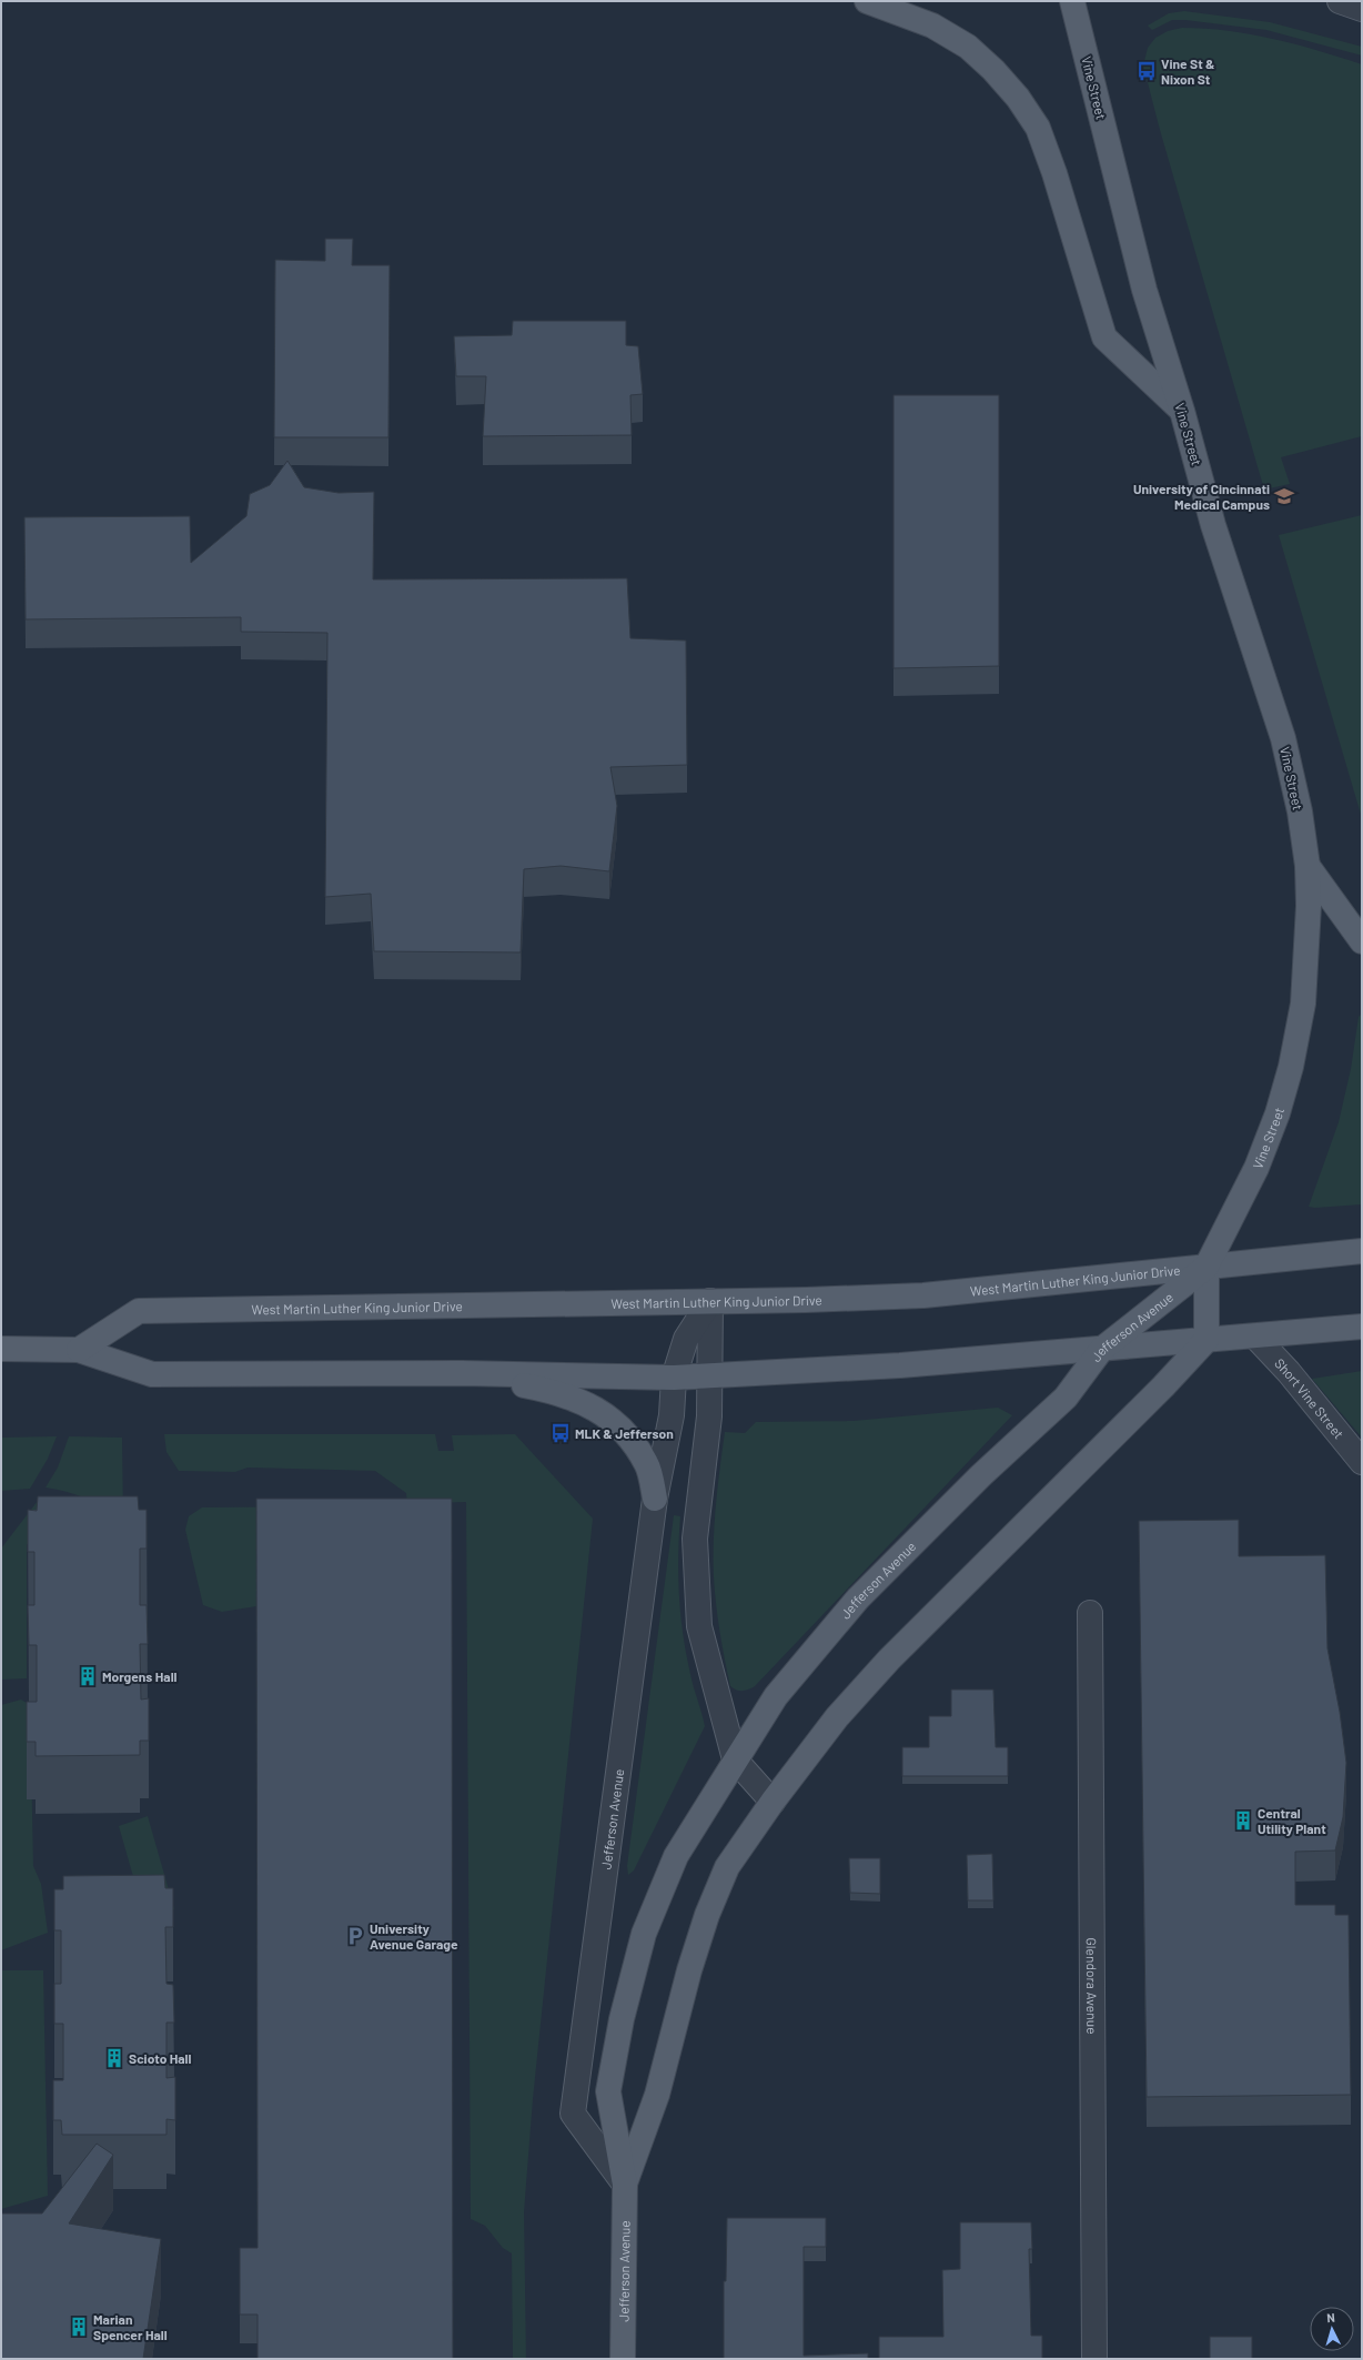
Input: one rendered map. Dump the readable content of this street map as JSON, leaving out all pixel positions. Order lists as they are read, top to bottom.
{
  "streets": {
    "main road": ["Vine Street", "West Martin Luther King Junior Drive", "Jefferson Avenue"],
    "street": ["Short Vine Street", "Glendora Avenue"]
  },
  "crossings": [
    ["Vine Street", "West Martin Luther King Junior Drive"],
    ["Vine Street", "Jefferson Avenue"],
    ["West Martin Luther King Junior Drive", "Jefferson Avenue"]
  ],
  "places": {
    "bus stop": ["Vine St & Nixon St", "MLK & Jefferson"],
    "school or university": ["University of Cincinnati Medical Campus"],
    "building": [
      "Morgens Hall",
      "Central Utility Plant",
      "Scioto Hall",
      "Marian Spencer Hall"
    ],
    "parking": ["University Avenue Garage"]
  },
  "north": "top"
}
